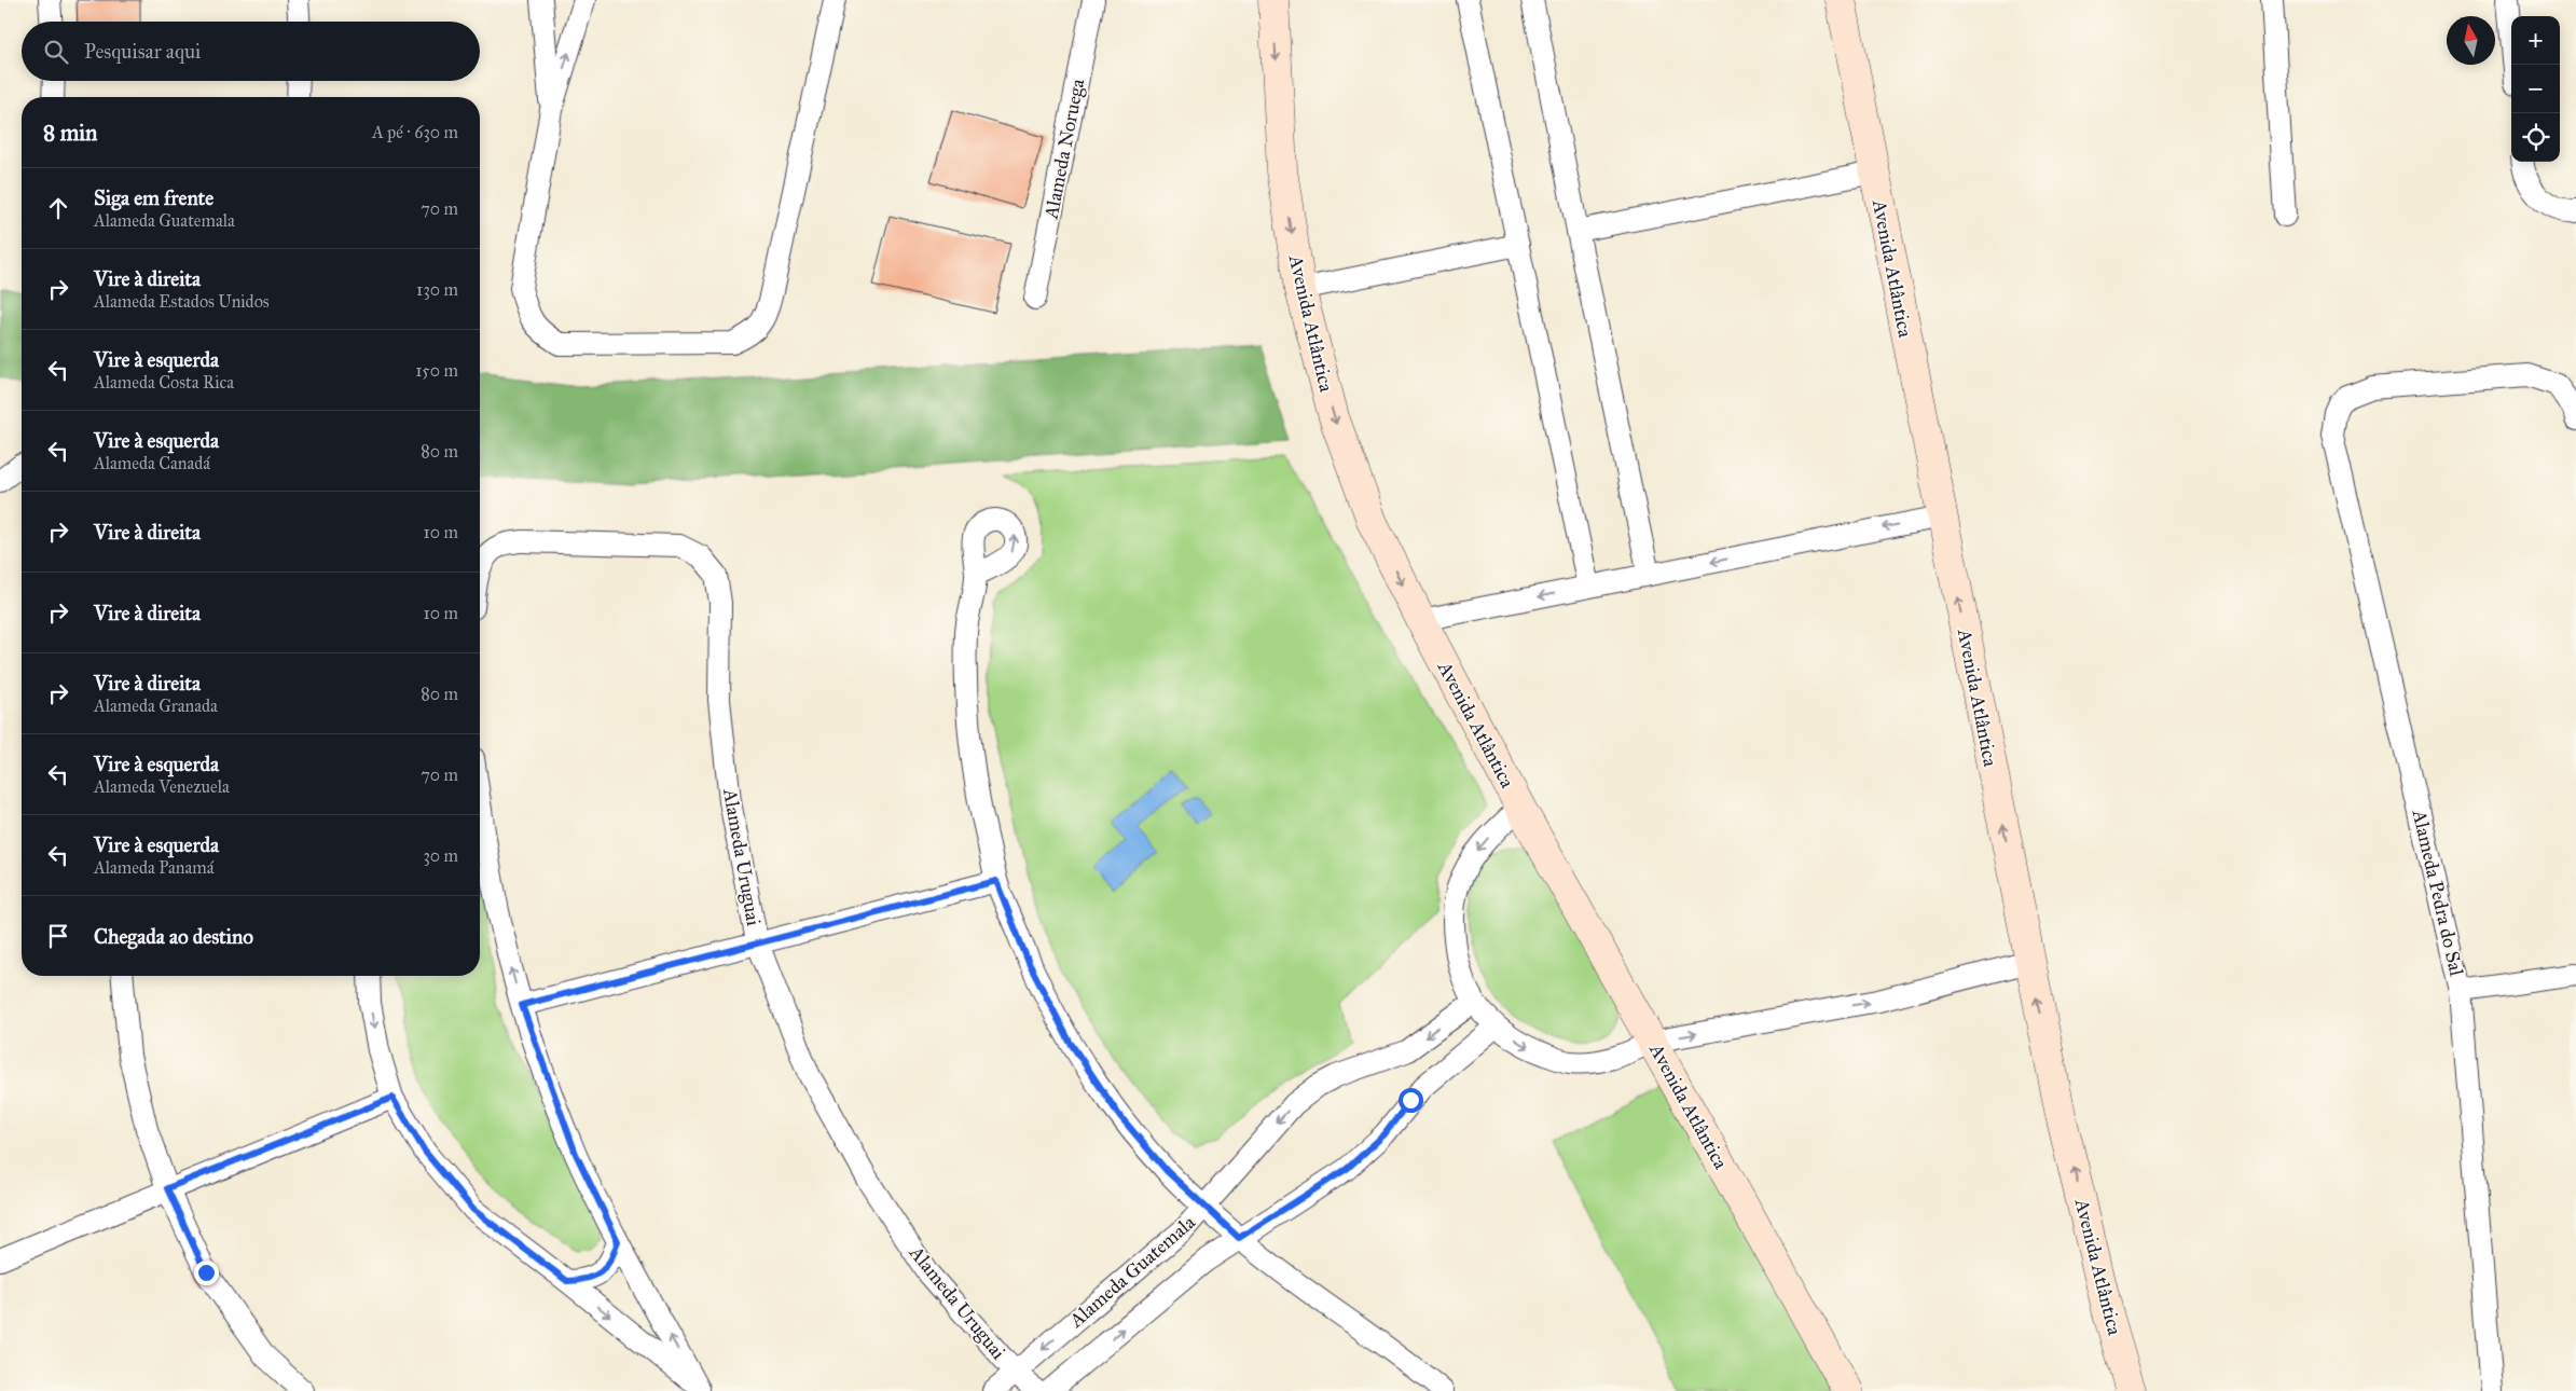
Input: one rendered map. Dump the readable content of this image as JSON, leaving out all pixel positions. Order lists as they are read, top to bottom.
{
  "streets": {
    "street": [
      "Alameda Noruega",
      "Avenida Atlântica",
      "Alameda Uruguai",
      "Alameda Pedra do Sal",
      "Alameda Guatemala"
    ]
  },
  "crossings": [
    ["Alameda Uruguai", "Alameda Guatemala"]
  ],
  "north": "top",
  "page": {
    "map_buttons": ["+", "−"],
    "search": "Pesquisar aqui",
    "heading": ["8 min", "A pé · 630 m"],
    "list": [
      ["Siga em frente", "Alameda Guatemala", "70 m"],
      ["Vire à direita", "Alameda Estados Unidos", "130 m"],
      ["Vire à esquerda", "Alameda Costa Rica", "150 m"],
      ["Vire à esquerda", "Alameda Canadá", "80 m"],
      ["Vire à direita", "10 m"],
      ["Vire à direita", "10 m"],
      ["Vire à direita", "Alameda Granada", "80 m"],
      ["Vire à esquerda", "Alameda Venezuela", "70 m"],
      ["Vire à esquerda", "Alameda Panamá", "30 m"],
      "Chegada ao destino"
    ]
  }
}
